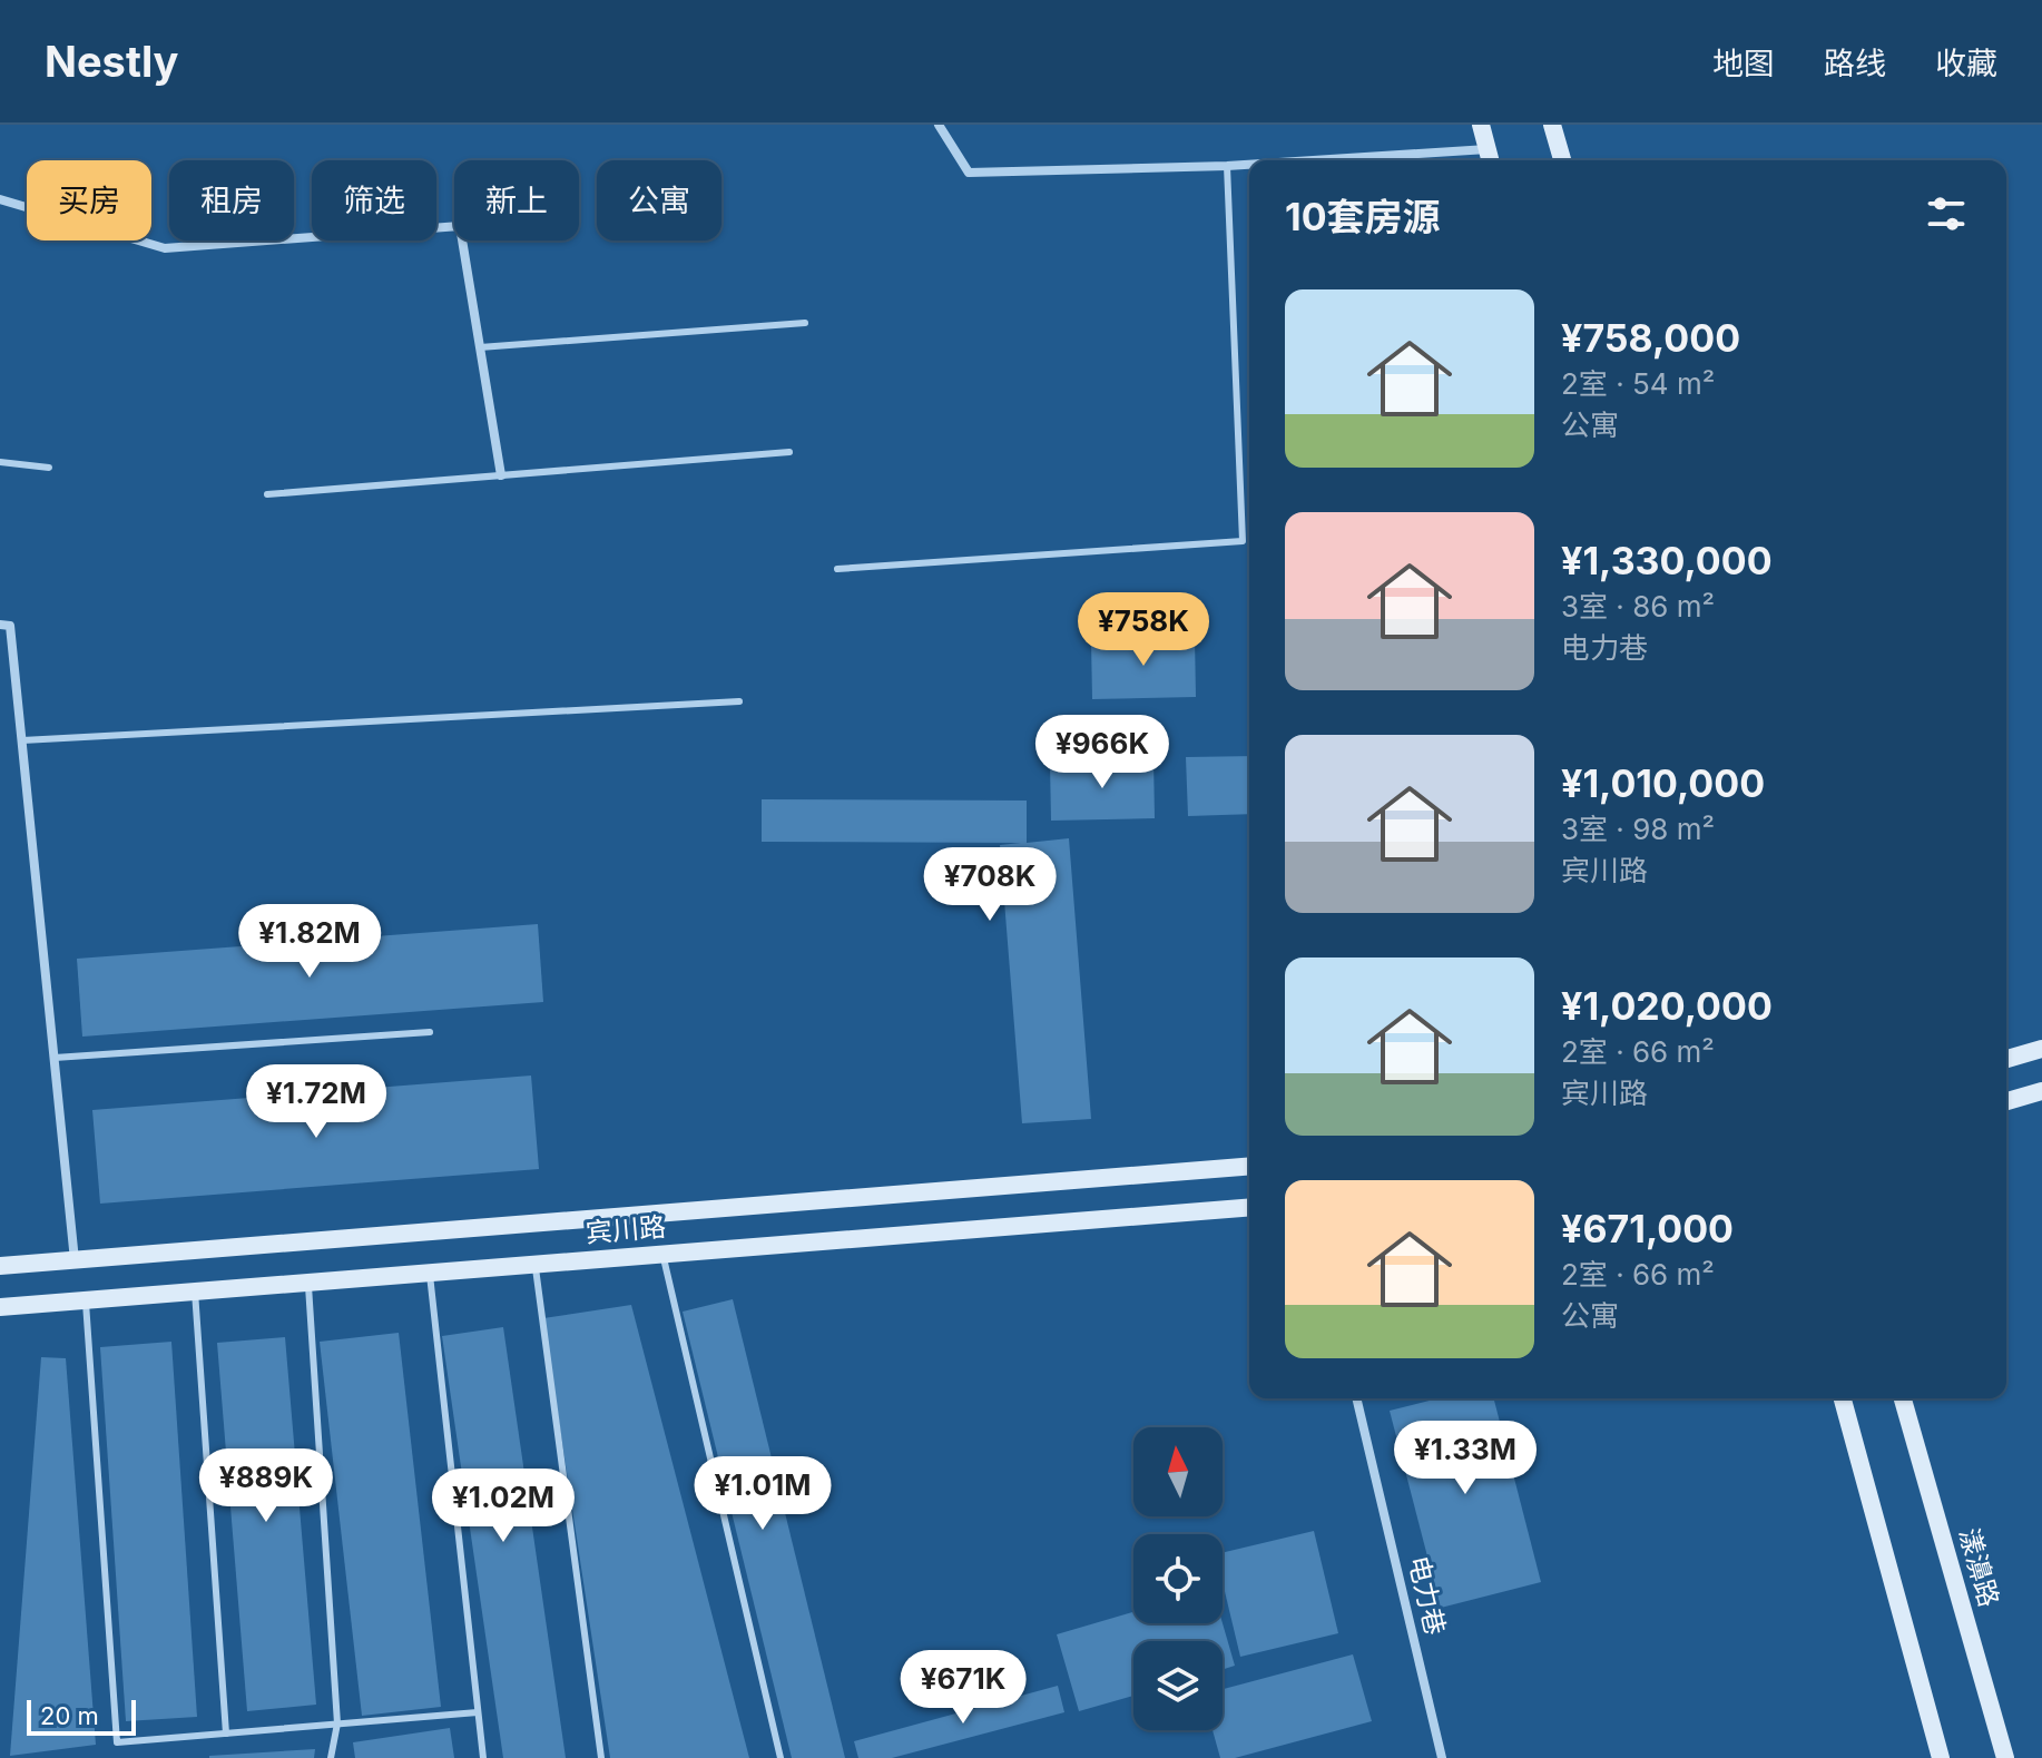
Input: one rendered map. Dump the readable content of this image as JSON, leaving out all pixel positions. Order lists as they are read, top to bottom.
{
  "streets": {
    "main road": ["宾川路", "漾濞路"],
    "street": ["电力巷"]
  },
  "scale_bar": "20 m",
  "north": "top",
  "page": {
    "header": "Nestly",
    "nav": ["地图", "路线", "收藏"],
    "chip": [
      "买房",
      "租房",
      "筛选",
      "新上",
      "公寓"
    ],
    "heading": "10套房源",
    "list": [
      {
        "name": "¥758,000",
        "note": "2室 · 54 m² · 公寓"
      },
      {
        "name": "¥1,330,000",
        "note": "3室 · 86 m² · 电力巷"
      },
      {
        "name": "¥1,010,000",
        "note": "3室 · 98 m² · 宾川路"
      },
      {
        "name": "¥1,020,000",
        "note": "2室 · 66 m² · 宾川路"
      },
      {
        "name": "¥671,000",
        "note": "2室 · 66 m² · 公寓"
      }
    ],
    "price": [
      "¥758K",
      "¥966K",
      "¥708K",
      "¥1.82M",
      "¥1.72M",
      "¥1.33M",
      "¥889K",
      "¥1.01M",
      "¥1.02M",
      "¥671K"
    ],
    "scale": "20 m"
  }
}
